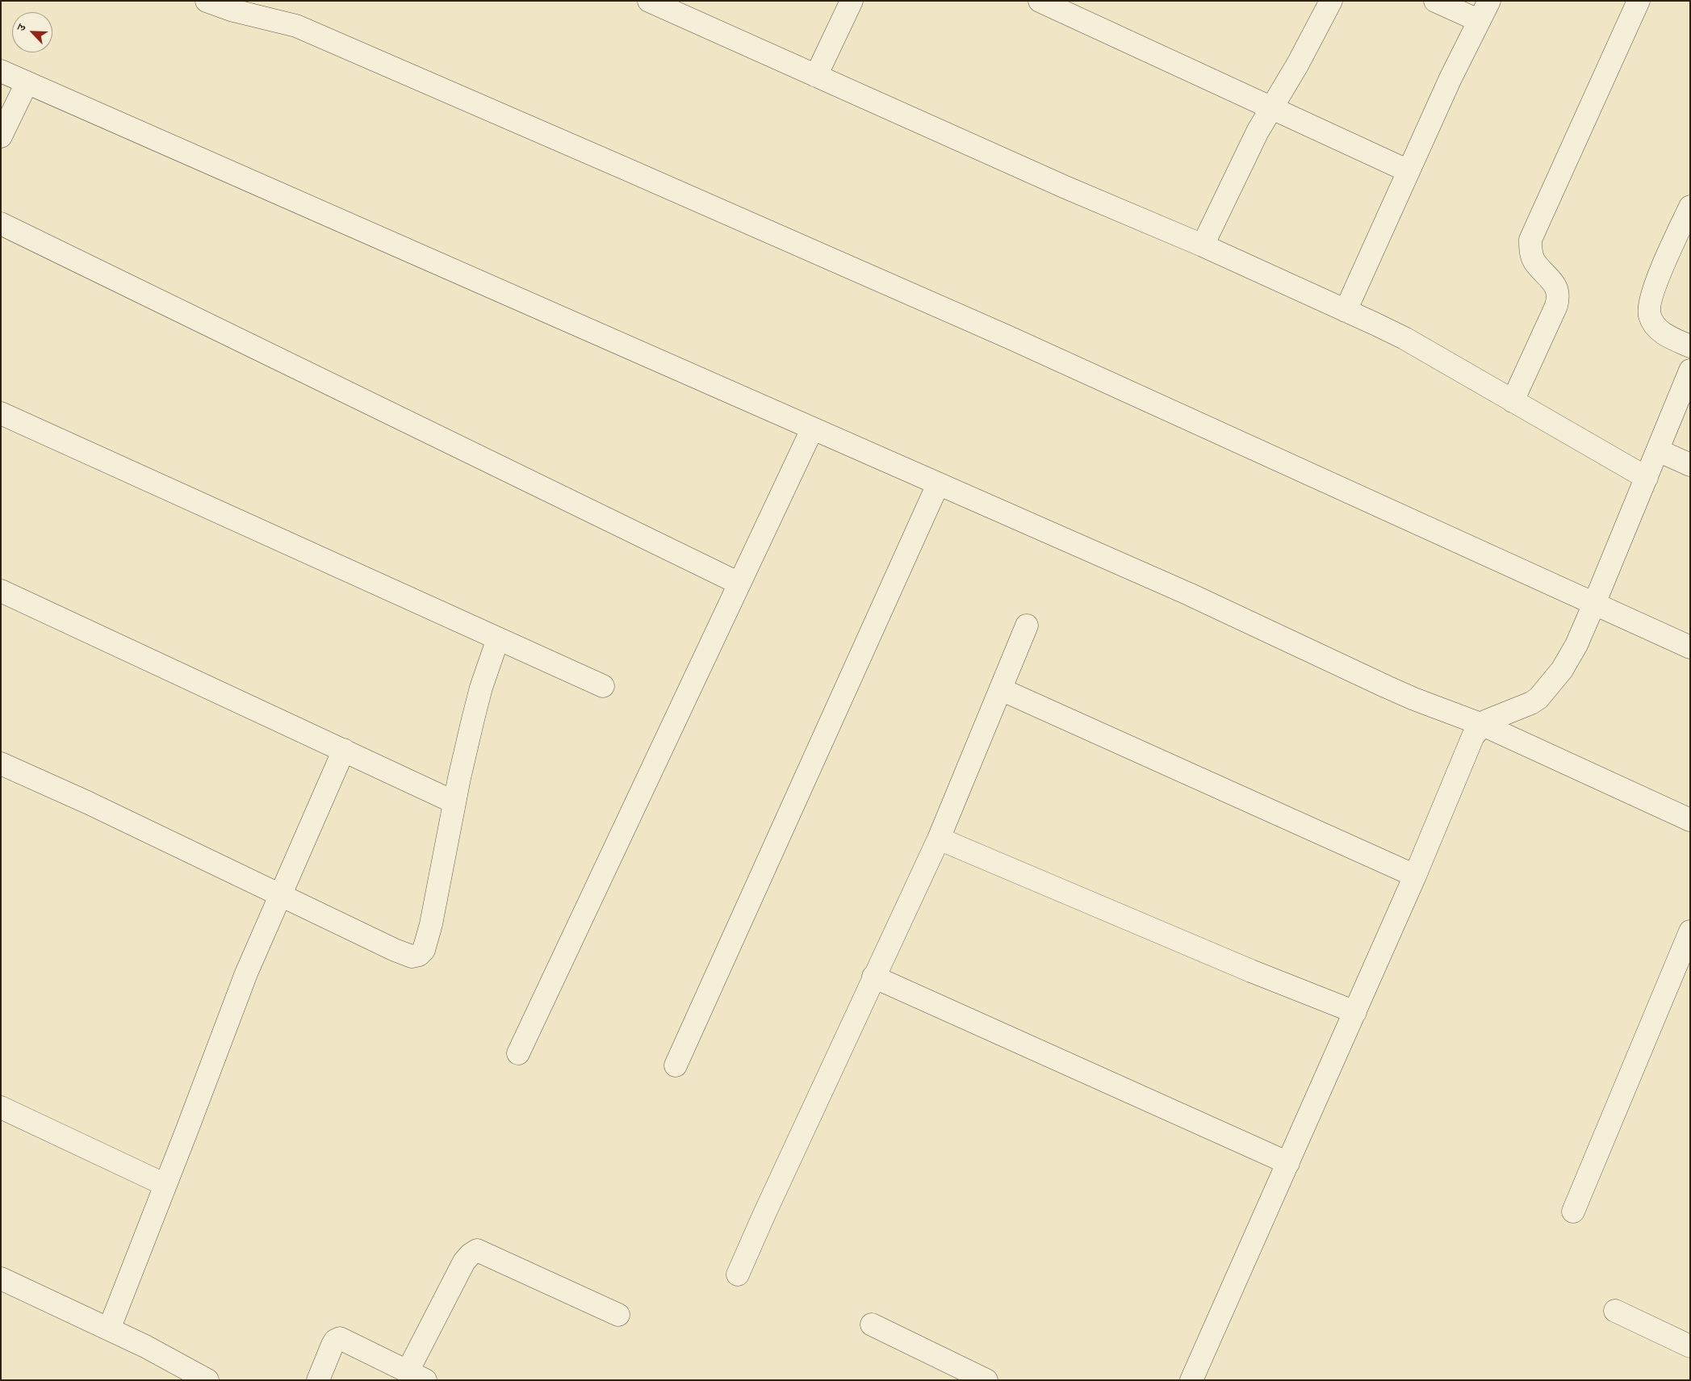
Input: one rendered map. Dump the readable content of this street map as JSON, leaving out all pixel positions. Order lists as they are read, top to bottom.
{
  "north": "top left"
}
